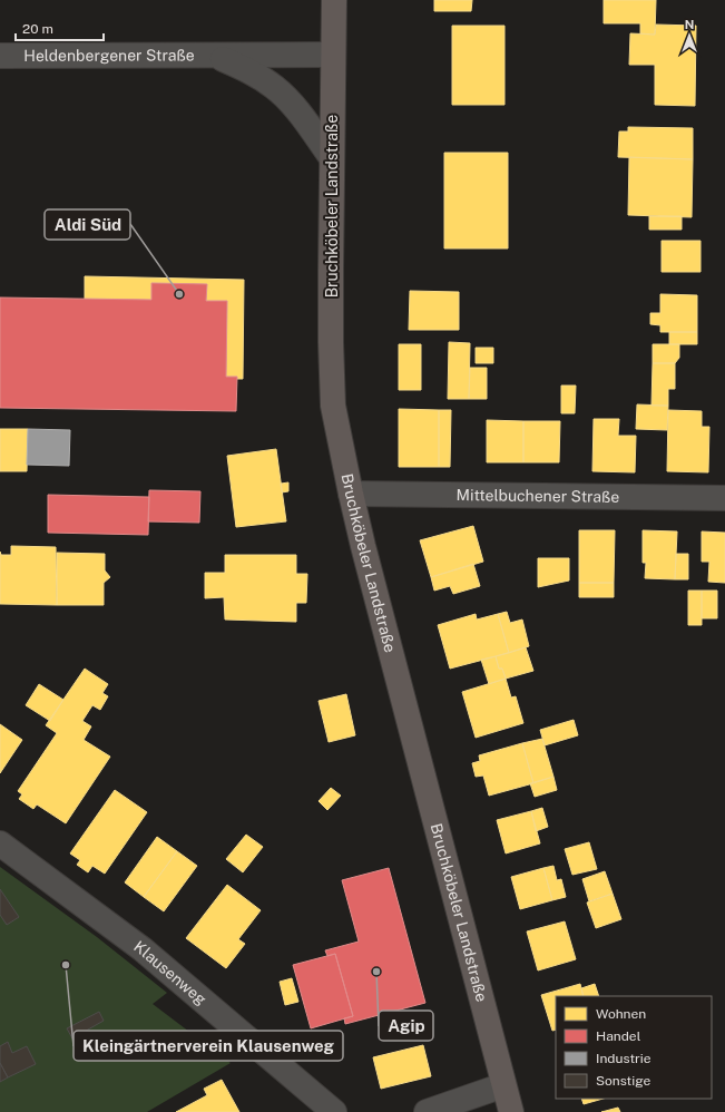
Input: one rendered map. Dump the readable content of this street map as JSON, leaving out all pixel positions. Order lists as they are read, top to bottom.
{
  "streets": {
    "main road": ["Bruchköbeler Landstraße"],
    "street": ["Heldenbergener Straße", "Mittelbuchener Straße", "Klausenweg"]
  },
  "crossings": [
    ["Heldenbergener Straße", "Bruchköbeler Landstraße"],
    ["Bruchköbeler Landstraße", "Mittelbuchener Straße"]
  ],
  "places": ["Aldi Süd", "Kleingärtnerverein Klausenweg", "Agip"],
  "legend": [
    "Wohnen",
    "Handel",
    "Industrie",
    "Sonstige"
  ],
  "scale_bar": "20 m",
  "north": "top"
}
